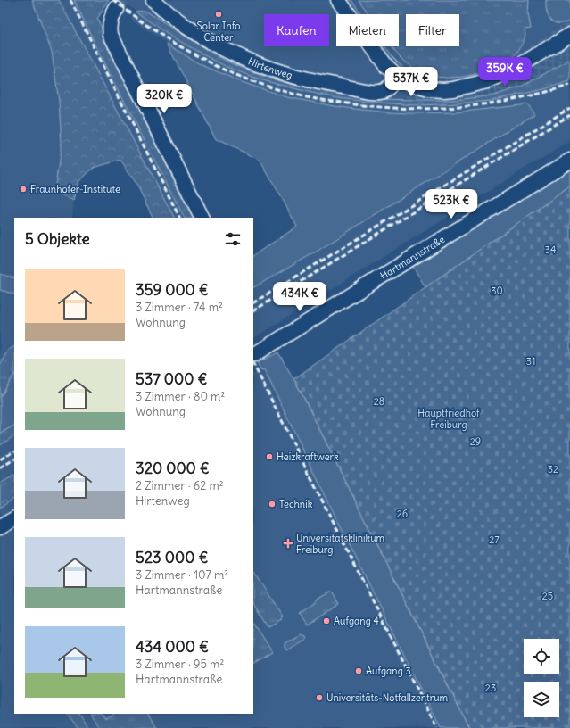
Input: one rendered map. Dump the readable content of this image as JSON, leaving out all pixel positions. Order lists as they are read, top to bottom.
{
  "streets": {
    "street": ["Hirtenweg", "Hartmannstraße"]
  },
  "parks": [
    "34",
    "30",
    "31",
    "28",
    "Hauptfriedhof Freiburg",
    "29",
    "32",
    "26",
    "27",
    "25",
    "23"
  ],
  "places": {
    "other": [
      "Solar Info Center",
      "Fraunhofer-Institute",
      "Heizkraftwerk",
      "Technik",
      "Aufgang 4",
      "Aufgang 3",
      "Universitäts-Notfallzentrum"
    ],
    "health": ["Universitätsklinikum Freiburg"]
  },
  "page": {
    "chip": ["Kaufen", "Mieten", "Filter"],
    "price": [
      "359K €",
      "537K €",
      "320K €",
      "523K €",
      "434K €"
    ],
    "heading": "5 Objekte",
    "list": [
      {
        "name": "359 000 €",
        "note": "3 Zimmer · 74 m² · Wohnung"
      },
      {
        "name": "537 000 €",
        "note": "3 Zimmer · 80 m² · Wohnung"
      },
      {
        "name": "320 000 €",
        "note": "2 Zimmer · 62 m² · Hirtenweg"
      },
      {
        "name": "523 000 €",
        "note": "3 Zimmer · 107 m² · Hartmannstraße"
      },
      {
        "name": "434 000 €",
        "note": "3 Zimmer · 95 m² · Hartmannstraße"
      }
    ]
  }
}
